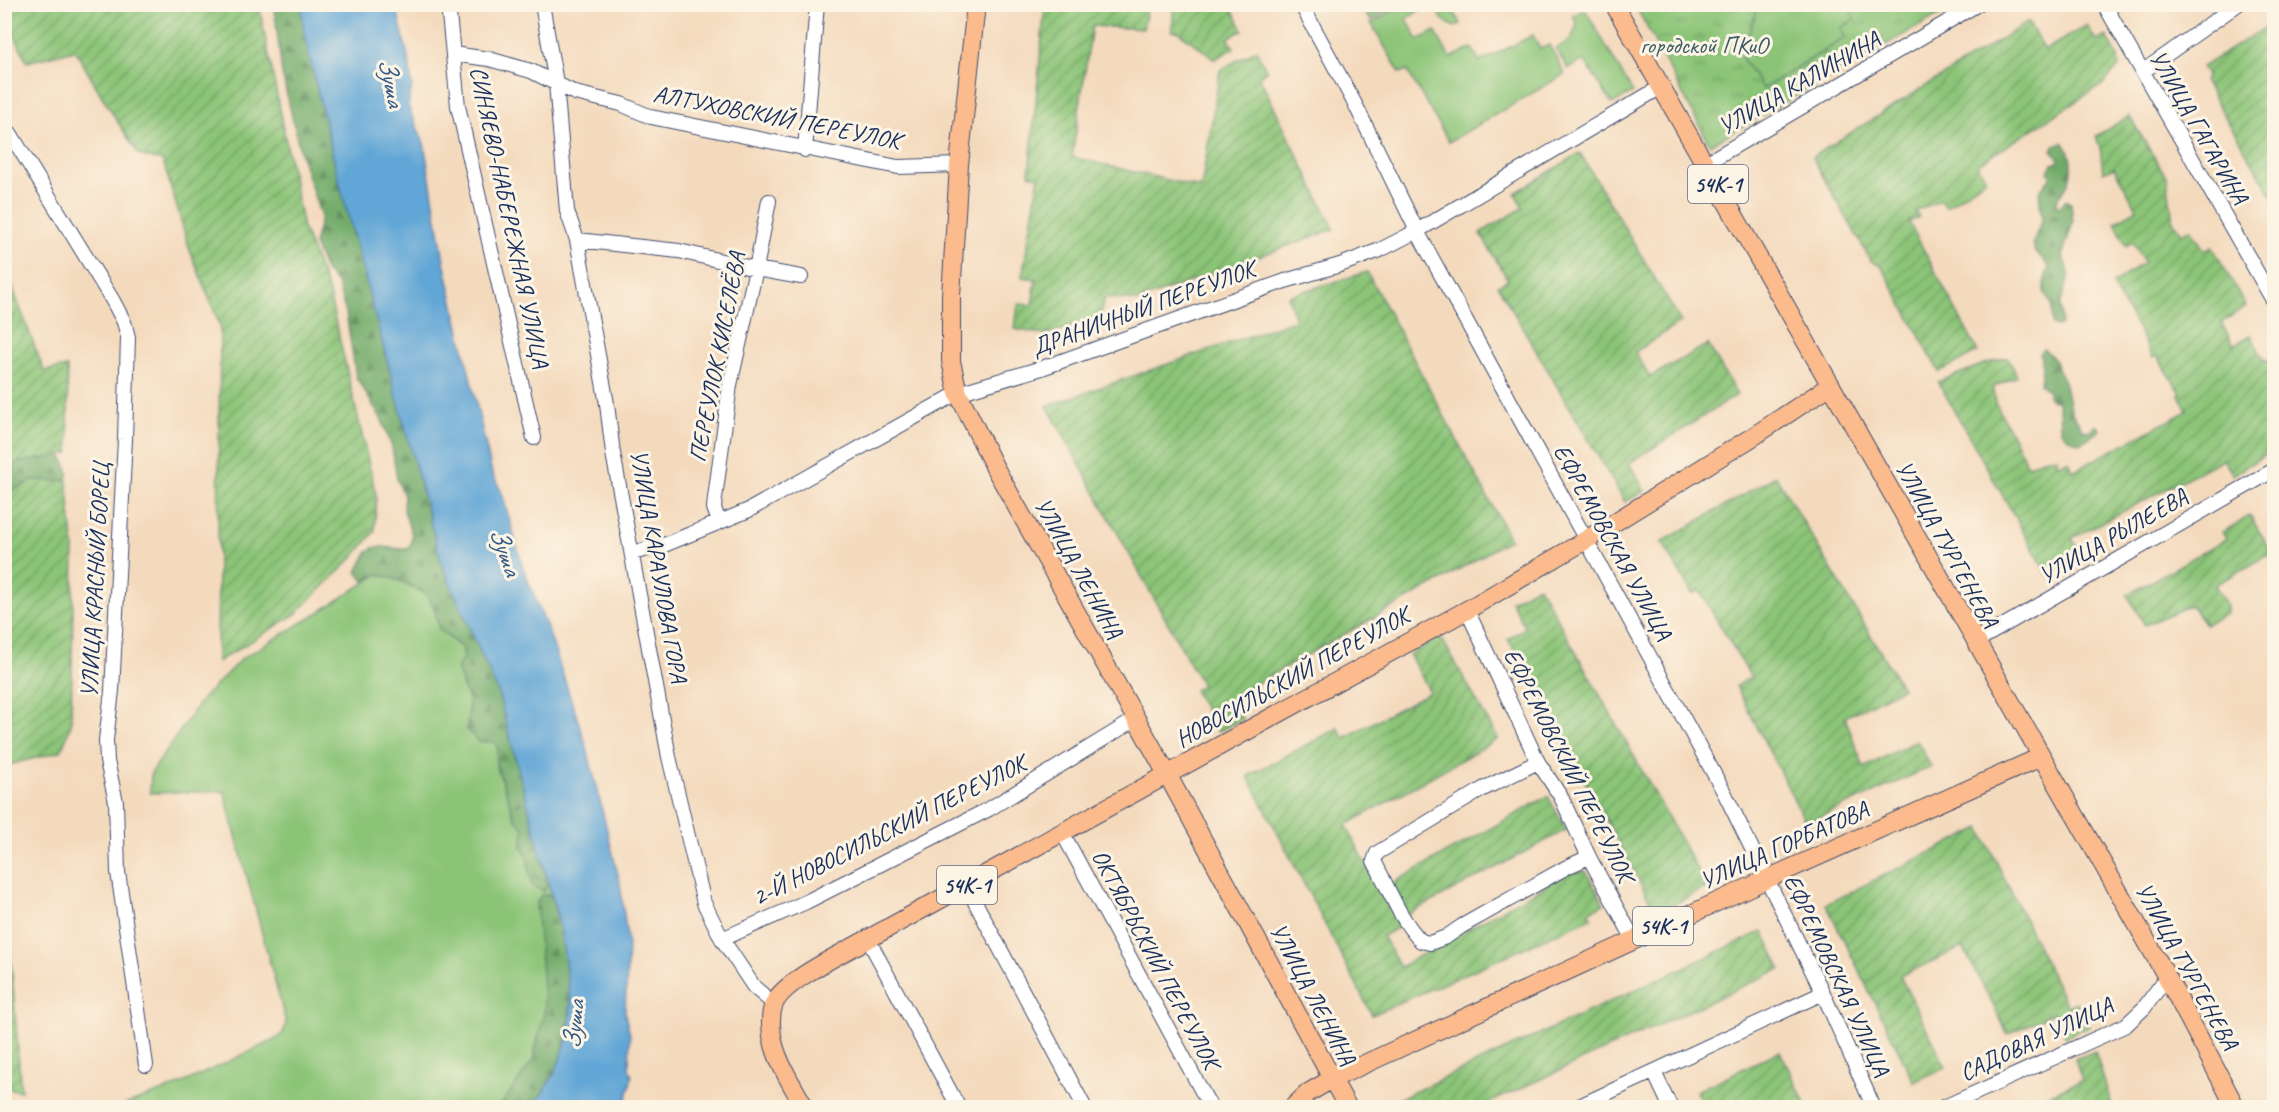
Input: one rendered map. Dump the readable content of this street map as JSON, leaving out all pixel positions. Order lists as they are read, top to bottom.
{
  "streets": {
    "main road": [
      "54К-1",
      "УЛИЦА ТУРГЕНЕВА",
      "УЛИЦА ЛЕНИНА",
      "НОВОСИЛЬСКИЙ ПЕРЕУЛОК",
      "УЛИЦА ГОРБАТОВА"
    ],
    "street": [
      "УЛИЦА КАЛИНИНА",
      "АЛТУХОВСКИЙ ПЕРЕУЛОК",
      "УЛИЦА ГАГАРИНА",
      "СИНЯЕВО-НАБЕРЕЖНАЯ УЛИЦА",
      "ДРАНИЧНЫЙ ПЕРЕУЛОК",
      "ПЕРЕУЛОК КИСЕЛЁВА",
      "УЛИЦА РЫЛЕЕВА",
      "ЕФРЕМОВСКАЯ УЛИЦА",
      "УЛИЦА КАРАУЛОВА ГОРА",
      "УЛИЦА КРАСНЫЙ БОРЕЦ",
      "ЕФРЕМОВСКИЙ ПЕРЕУЛОК",
      "2-Й НОВОСИЛЬСКИЙ ПЕРЕУЛОК",
      "ОКТЯБРЬСКИЙ ПЕРЕУЛОК",
      "САДОВАЯ УЛИЦА"
    ]
  },
  "crossings": [
    ["УЛИЦА КАЛИНИНА", "УЛИЦА ТУРГЕНЕВА"],
    ["АЛТУХОВСКИЙ ПЕРЕУЛОК", "СИНЯЕВО-НАБЕРЕЖНАЯ УЛИЦА"],
    ["АЛТУХОВСКИЙ ПЕРЕУЛОК", "УЛИЦА КАРАУЛОВА ГОРА"],
    ["АЛТУХОВСКИЙ ПЕРЕУЛОК", "УЛИЦА ЛЕНИНА"],
    ["ДРАНИЧНЫЙ ПЕРЕУЛОК", "ПЕРЕУЛОК КИСЕЛЁВА"],
    ["ДРАНИЧНЫЙ ПЕРЕУЛОК", "ЕФРЕМОВСКАЯ УЛИЦА"],
    ["ДРАНИЧНЫЙ ПЕРЕУЛОК", "УЛИЦА ТУРГЕНЕВА"],
    ["ДРАНИЧНЫЙ ПЕРЕУЛОК", "УЛИЦА КАРАУЛОВА ГОРА"],
    ["ДРАНИЧНЫЙ ПЕРЕУЛОК", "УЛИЦА ЛЕНИНА"],
    ["УЛИЦА РЫЛЕЕВА", "УЛИЦА ТУРГЕНЕВА"],
    ["ЕФРЕМОВСКАЯ УЛИЦА", "НОВОСИЛЬСКИЙ ПЕРЕУЛОК"],
    ["ЕФРЕМОВСКАЯ УЛИЦА", "УЛИЦА ГОРБАТОВА"],
    ["УЛИЦА ТУРГЕНЕВА", "НОВОСИЛЬСКИЙ ПЕРЕУЛОК"],
    ["УЛИЦА ТУРГЕНЕВА", "УЛИЦА ГОРБАТОВА"],
    ["УЛИЦА ТУРГЕНЕВА", "САДОВАЯ УЛИЦА"],
    ["УЛИЦА КАРАУЛОВА ГОРА", "НОВОСИЛЬСКИЙ ПЕРЕУЛОК"],
    ["УЛИЦА КАРАУЛОВА ГОРА", "2-Й НОВОСИЛЬСКИЙ ПЕРЕУЛОК"],
    ["УЛИЦА ЛЕНИНА", "НОВОСИЛЬСКИЙ ПЕРЕУЛОК"],
    ["УЛИЦА ЛЕНИНА", "2-Й НОВОСИЛЬСКИЙ ПЕРЕУЛОК"],
    ["УЛИЦА ЛЕНИНА", "УЛИЦА ГОРБАТОВА"],
    ["НОВОСИЛЬСКИЙ ПЕРЕУЛОК", "ЕФРЕМОВСКИЙ ПЕРЕУЛОК"],
    ["НОВОСИЛЬСКИЙ ПЕРЕУЛОК", "ОКТЯБРЬСКИЙ ПЕРЕУЛОК"],
    ["ЕФРЕМОВСКИЙ ПЕРЕУЛОК", "УЛИЦА ГОРБАТОВА"]
  ],
  "water": ["Зуша"],
  "parks": ["городской ПКиО"]
}
